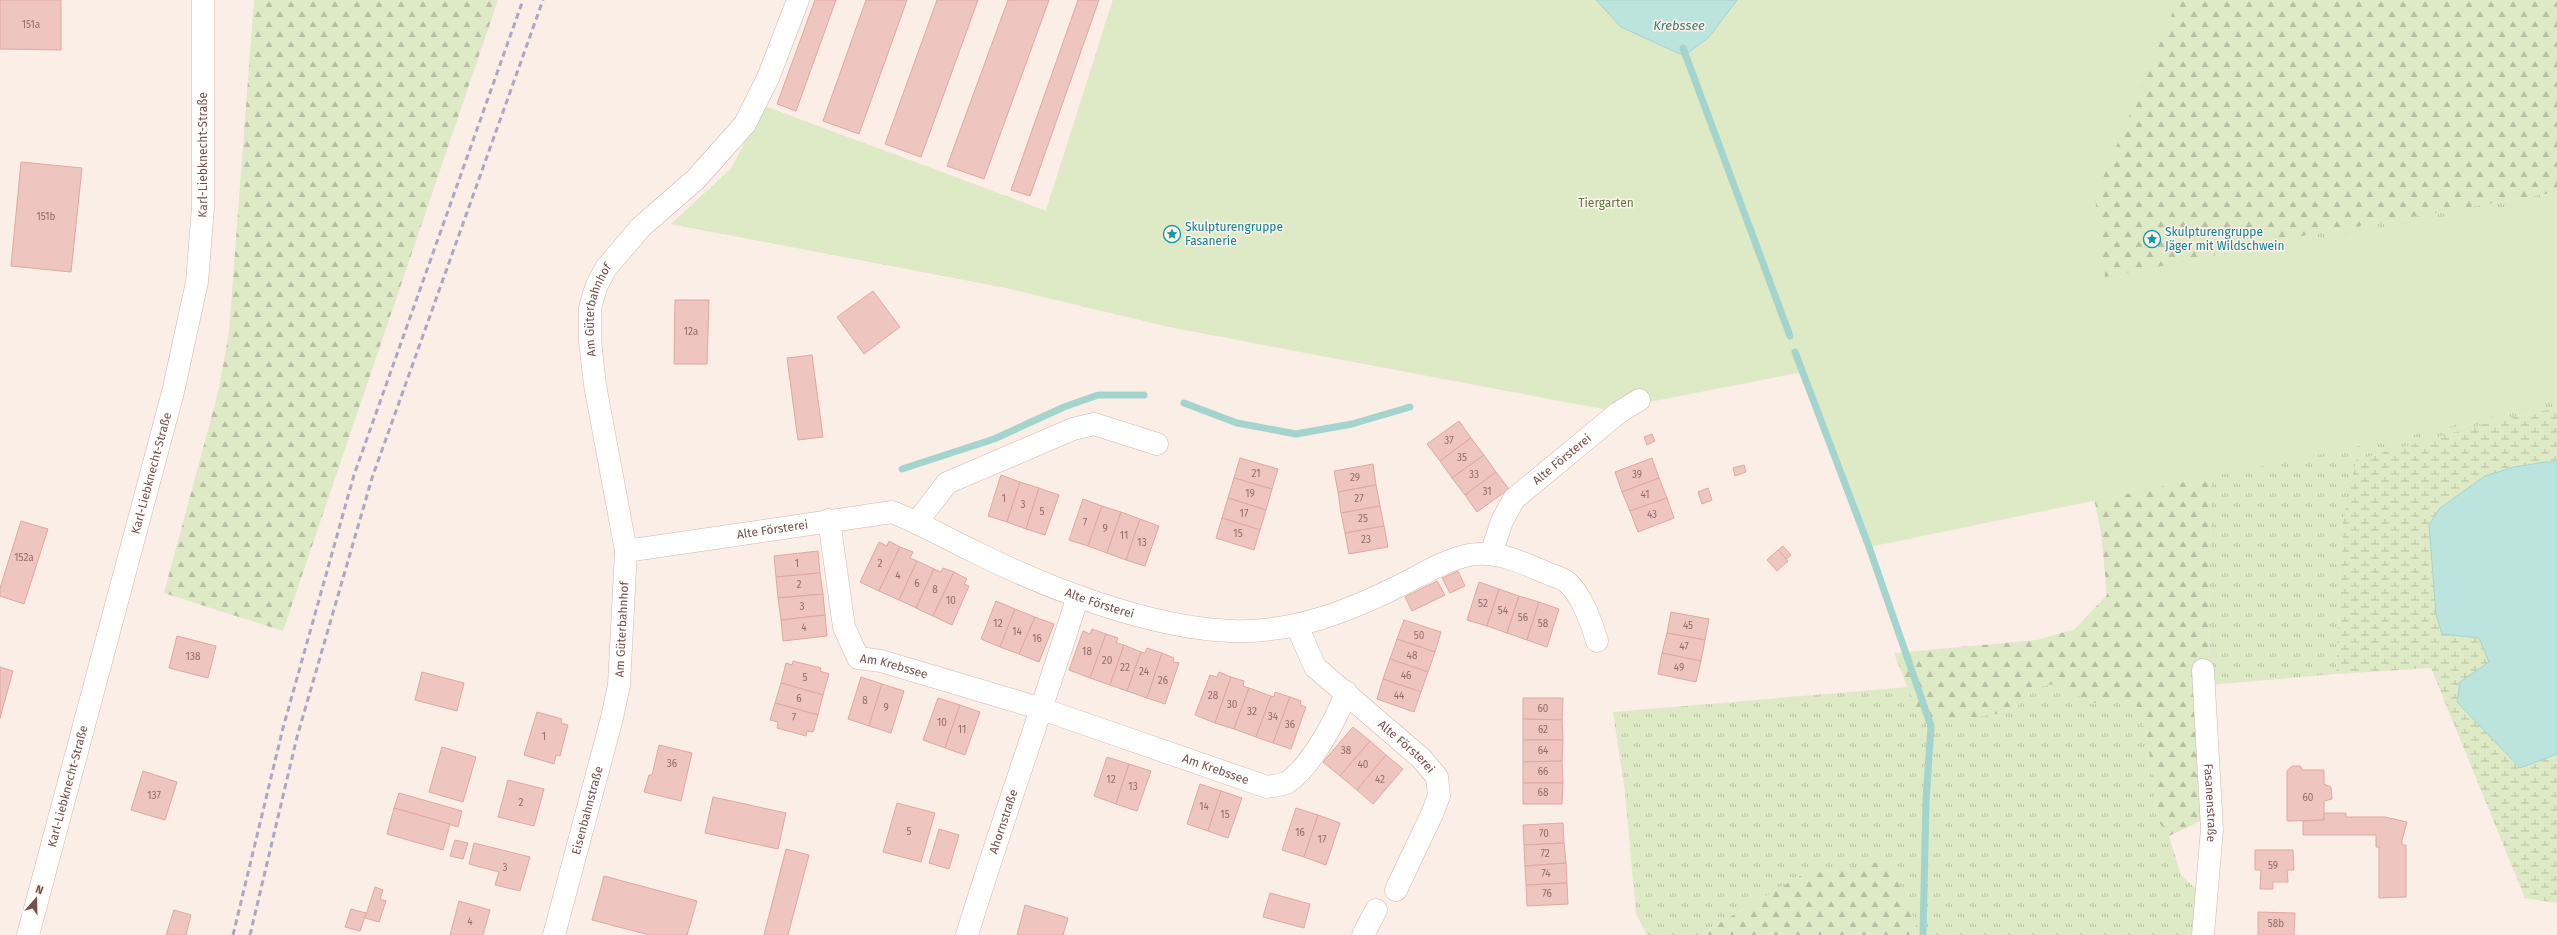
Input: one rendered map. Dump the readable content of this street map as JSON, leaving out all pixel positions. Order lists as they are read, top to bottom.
{
  "streets": {
    "street": [
      "Karl-Liebknecht-Straße",
      "Am Güterbahnhof",
      "Alte Försterei",
      "Am Krebssee",
      "Fasanenstraße",
      "Eisenbahnstraße",
      "Ahornstraße"
    ]
  },
  "crossings": [
    ["Am Güterbahnhof", "Alte Försterei"],
    ["Am Güterbahnhof", "Eisenbahnstraße"],
    ["Alte Försterei", "Am Krebssee"],
    ["Am Krebssee", "Ahornstraße"]
  ],
  "water": ["Krebssee"],
  "parks": ["Tiergarten"],
  "places": {
    "place": ["Skulpturengruppe Fasanerie", "Skulpturengruppe Jäger mit Wildschwein"]
  },
  "house_numbers": [
    "151a",
    "151b",
    "12a",
    "37",
    "35",
    "21",
    "33",
    "39",
    "29",
    "31",
    "19",
    "41",
    "1",
    "27",
    "3",
    "5",
    "17",
    "43",
    "25",
    "7",
    "9",
    "15",
    "11",
    "23",
    "13",
    "152a",
    "1",
    "2",
    "4",
    "6",
    "2",
    "8",
    "10",
    "52",
    "3",
    "54",
    "56",
    "12",
    "58",
    "45",
    "4",
    "14",
    "50",
    "16",
    "47",
    "18",
    "48",
    "138",
    "20",
    "22",
    "49",
    "24",
    "46",
    "5",
    "26",
    "28",
    "44",
    "6",
    "8",
    "30",
    "9",
    "60",
    "32",
    "34",
    "7",
    "10",
    "36",
    "11",
    "62",
    "1",
    "38",
    "64",
    "36",
    "40",
    "66",
    "12",
    "42",
    "13",
    "68",
    "137",
    "60",
    "2",
    "14",
    "15",
    "5",
    "16",
    "70",
    "17",
    "72",
    "59",
    "3",
    "74",
    "76",
    "4",
    "58b"
  ],
  "north": "top"
}
